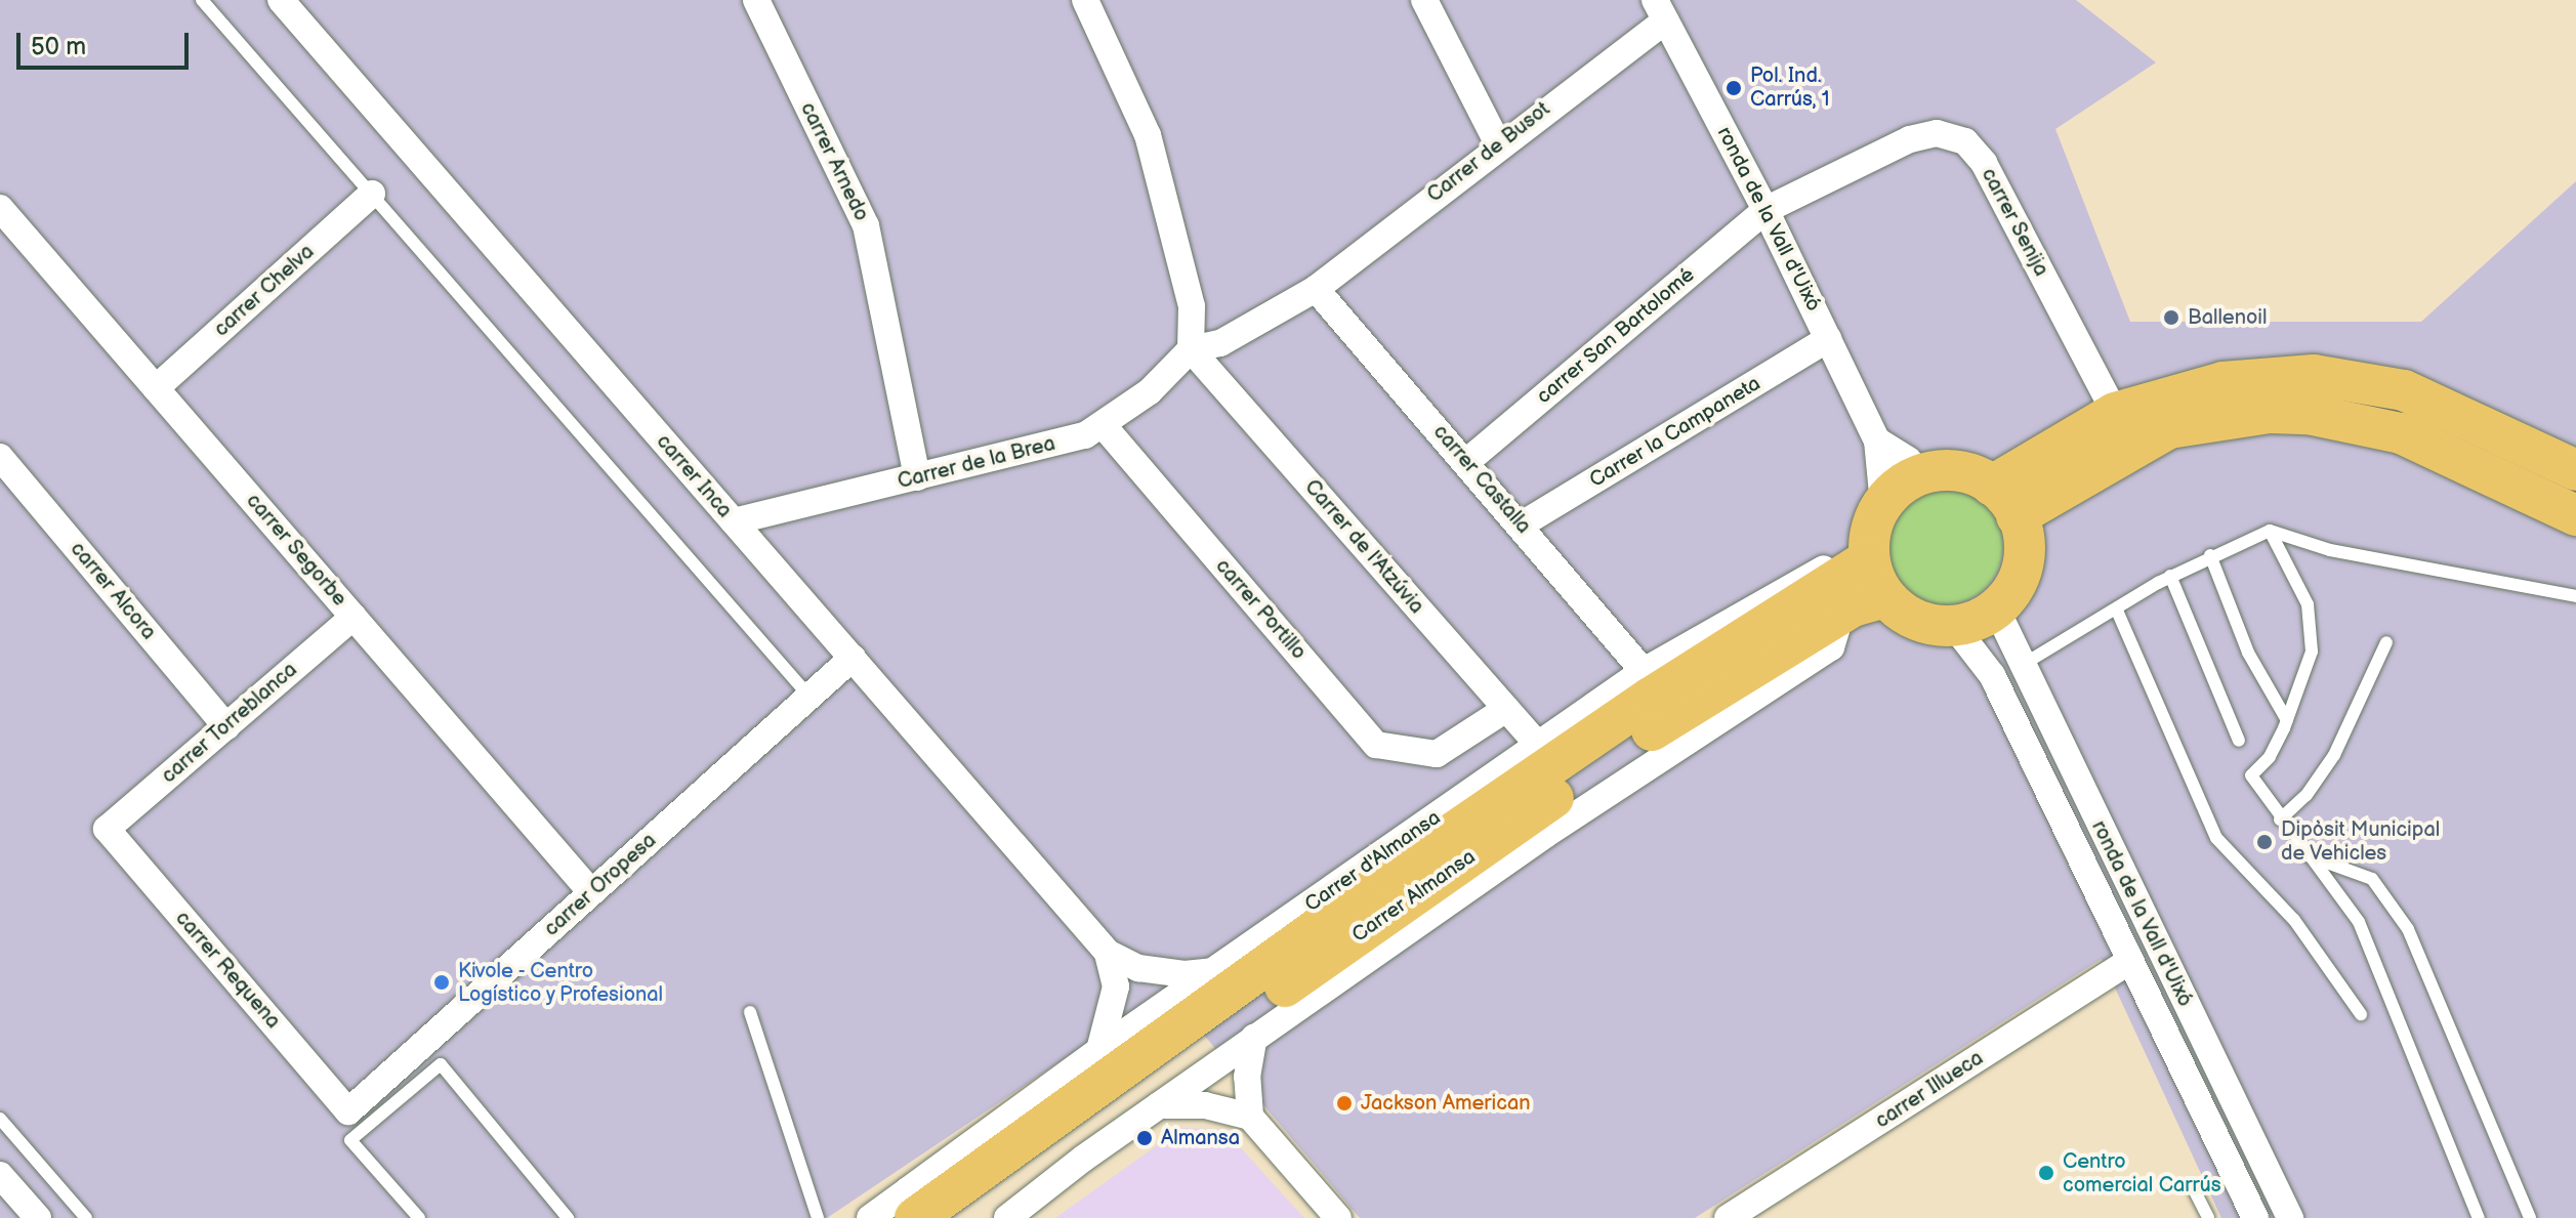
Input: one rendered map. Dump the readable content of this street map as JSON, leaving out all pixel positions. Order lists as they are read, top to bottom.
{
  "streets": {
    "main road": ["Carrer d'Almansa", "Carrer Almansa"],
    "street": [
      "Carrer de Busot",
      "carrer Arnedo",
      "ronda de la Vall d'Uixó",
      "carrer Senija",
      "carrer Chelva",
      "carrer San Bartolomé",
      "Carrer la Campaneta",
      "Carrer de la Brea",
      "carrer Inca",
      "carrer Castalla",
      "Carrer de l'Atzúvia",
      "carrer Segorbe",
      "carrer Alcora",
      "carrer Portillo",
      "carrer Torreblanca",
      "carrer Oropesa",
      "carrer Requena",
      "carrer Illueca"
    ]
  },
  "crossings": [
    ["Carrer de Busot", "ronda de la Vall d'Uixó"],
    ["Carrer de Busot", "Carrer de la Brea"],
    ["Carrer de Busot", "carrer Castalla"],
    ["carrer Arnedo", "Carrer de la Brea"],
    ["ronda de la Vall d'Uixó", "carrer Senija"],
    ["ronda de la Vall d'Uixó", "carrer San Bartolomé"],
    ["ronda de la Vall d'Uixó", "Carrer la Campaneta"],
    ["ronda de la Vall d'Uixó", "Carrer d'Almansa"],
    ["ronda de la Vall d'Uixó", "Carrer Almansa"],
    ["ronda de la Vall d'Uixó", "carrer Illueca"],
    ["carrer Senija", "carrer San Bartolomé"],
    ["carrer Chelva", "carrer Segorbe"],
    ["carrer San Bartolomé", "carrer Castalla"],
    ["Carrer la Campaneta", "carrer Castalla"],
    ["Carrer de la Brea", "carrer Inca"],
    ["Carrer de la Brea", "carrer Castalla"],
    ["Carrer de la Brea", "Carrer de l'Atzúvia"],
    ["Carrer de la Brea", "carrer Portillo"],
    ["carrer Inca", "carrer Oropesa"],
    ["carrer Castalla", "Carrer d'Almansa"],
    ["Carrer de l'Atzúvia", "carrer Portillo"],
    ["Carrer de l'Atzúvia", "Carrer d'Almansa"],
    ["carrer Segorbe", "carrer Torreblanca"],
    ["carrer Segorbe", "carrer Oropesa"],
    ["carrer Alcora", "carrer Torreblanca"],
    ["carrer Torreblanca", "carrer Requena"],
    ["Carrer d'Almansa", "Carrer Almansa"],
    ["carrer Oropesa", "carrer Requena"]
  ],
  "places": [
    "Pol. Ind. Carrús, 1",
    "Ballenoil",
    "Dipòsit Municipal de Vehicles",
    "Kivole - Centro Logístico y Profesional",
    "Jackson American",
    "Almansa",
    "Centro comercial Carrús"
  ],
  "scale_bar": "50 m"
}
